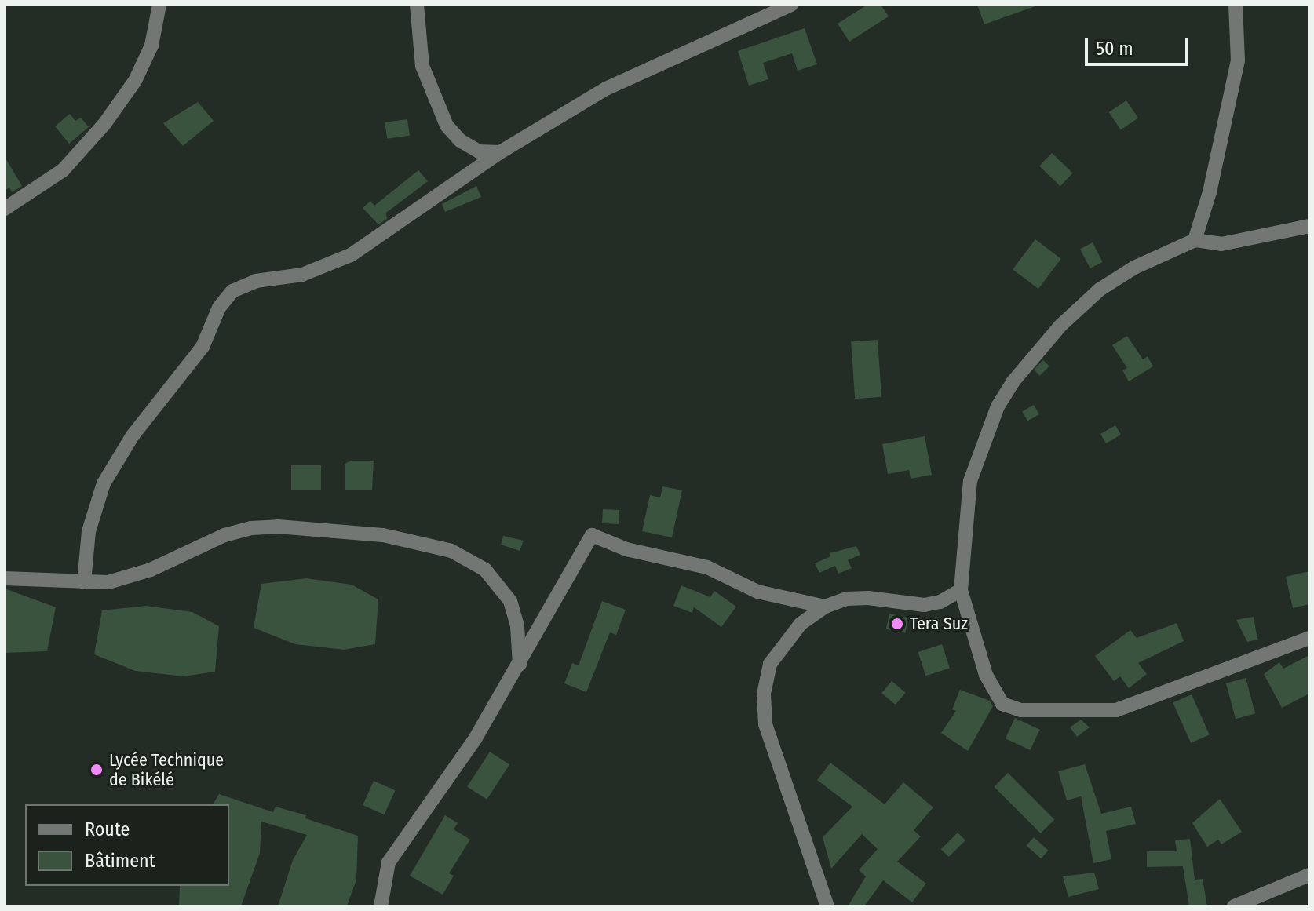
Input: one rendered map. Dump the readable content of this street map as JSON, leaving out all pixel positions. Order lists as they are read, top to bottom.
{
  "places": ["Tera Suz", "Lycée Technique de Bikélé"],
  "legend": ["Route", "Bâtiment"],
  "scale_bar": "50 m"
}
